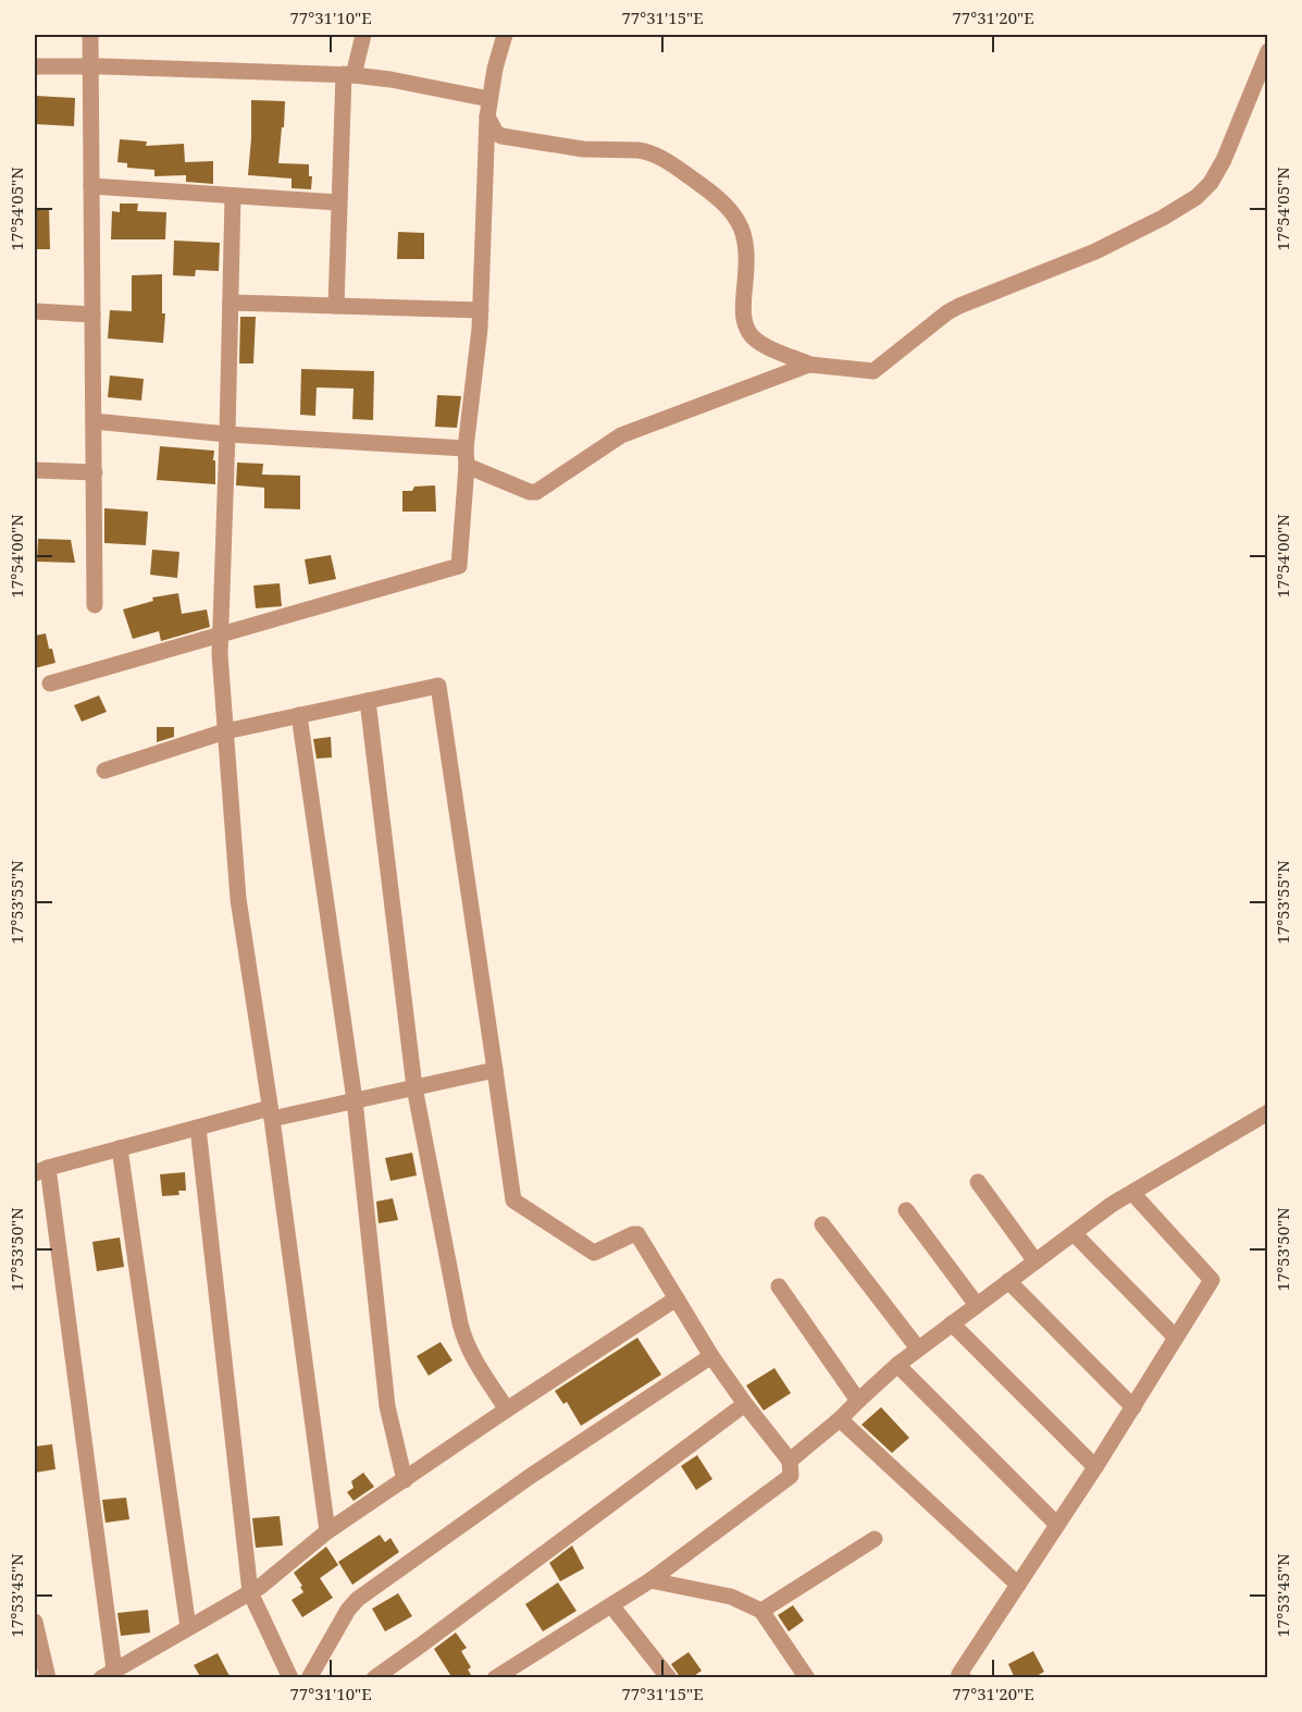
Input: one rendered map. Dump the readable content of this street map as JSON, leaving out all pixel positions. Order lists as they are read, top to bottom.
{
  "coordinates": [
    "77°31'10\"E",
    "77°31'15\"E",
    "77°31'20\"E",
    "17°54'05\"N",
    "17°54'00\"N",
    "17°53'55\"N",
    "17°53'50\"N",
    "17°53'45\"N"
  ]
}
